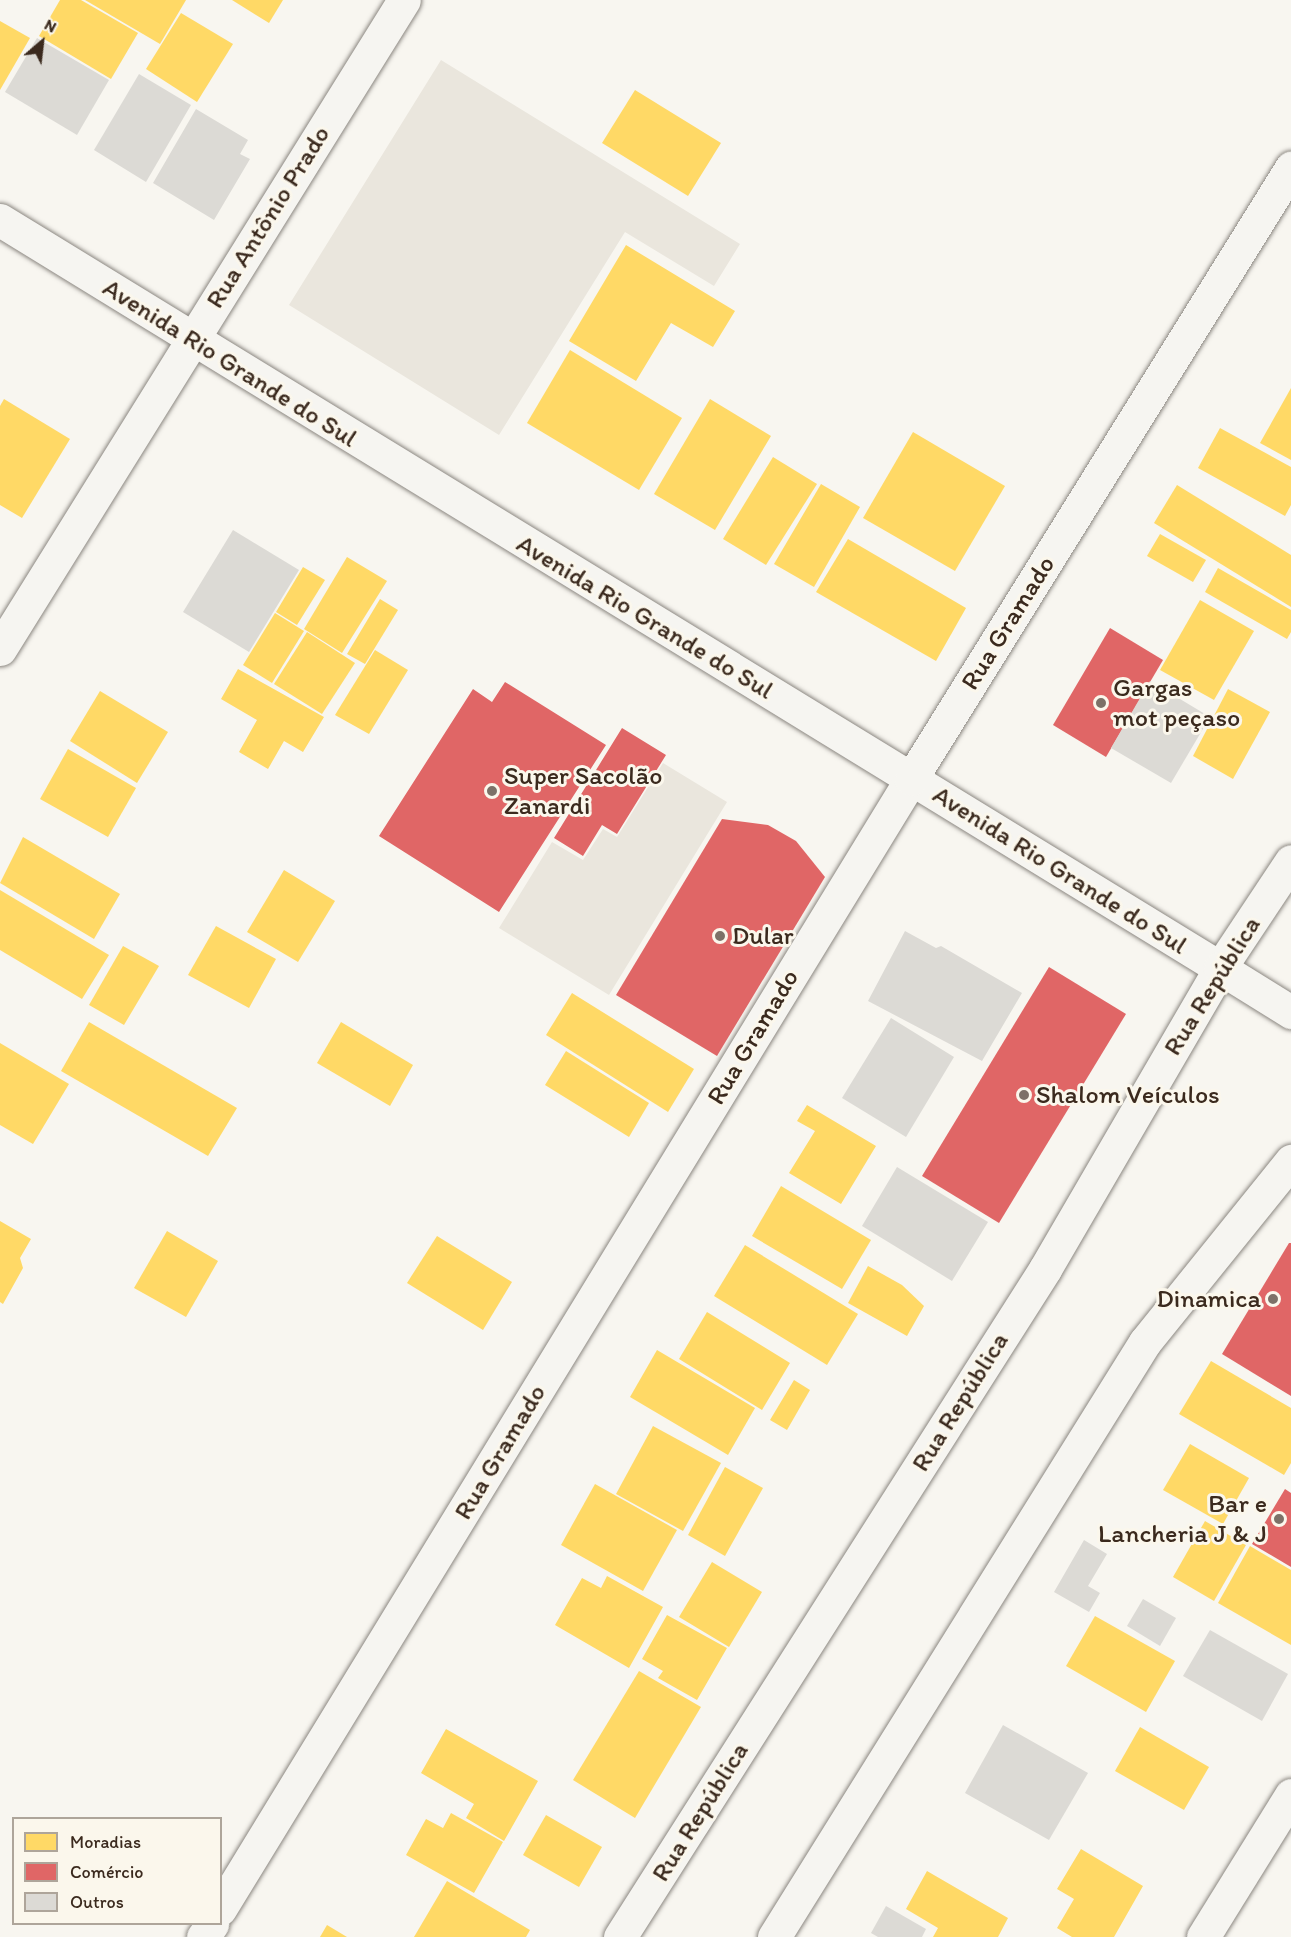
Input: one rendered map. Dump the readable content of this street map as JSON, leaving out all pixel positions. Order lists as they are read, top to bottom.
{
  "streets": {
    "street": [
      "Rua Antônio Prado",
      "Avenida Rio Grande do Sul",
      "Rua Gramado",
      "Rua República"
    ]
  },
  "crossings": [
    ["Rua Antônio Prado", "Avenida Rio Grande do Sul"],
    ["Avenida Rio Grande do Sul", "Rua Gramado"],
    ["Avenida Rio Grande do Sul", "Rua República"]
  ],
  "places": [
    "Gargas mot peçaso",
    "Super Sacolão Zanardi",
    "Dular",
    "Shalom Veículos",
    "Dinamica",
    "Bar e Lancheria J & J"
  ],
  "legend": ["Moradias", "Comércio", "Outros"],
  "north": "top right"
}
